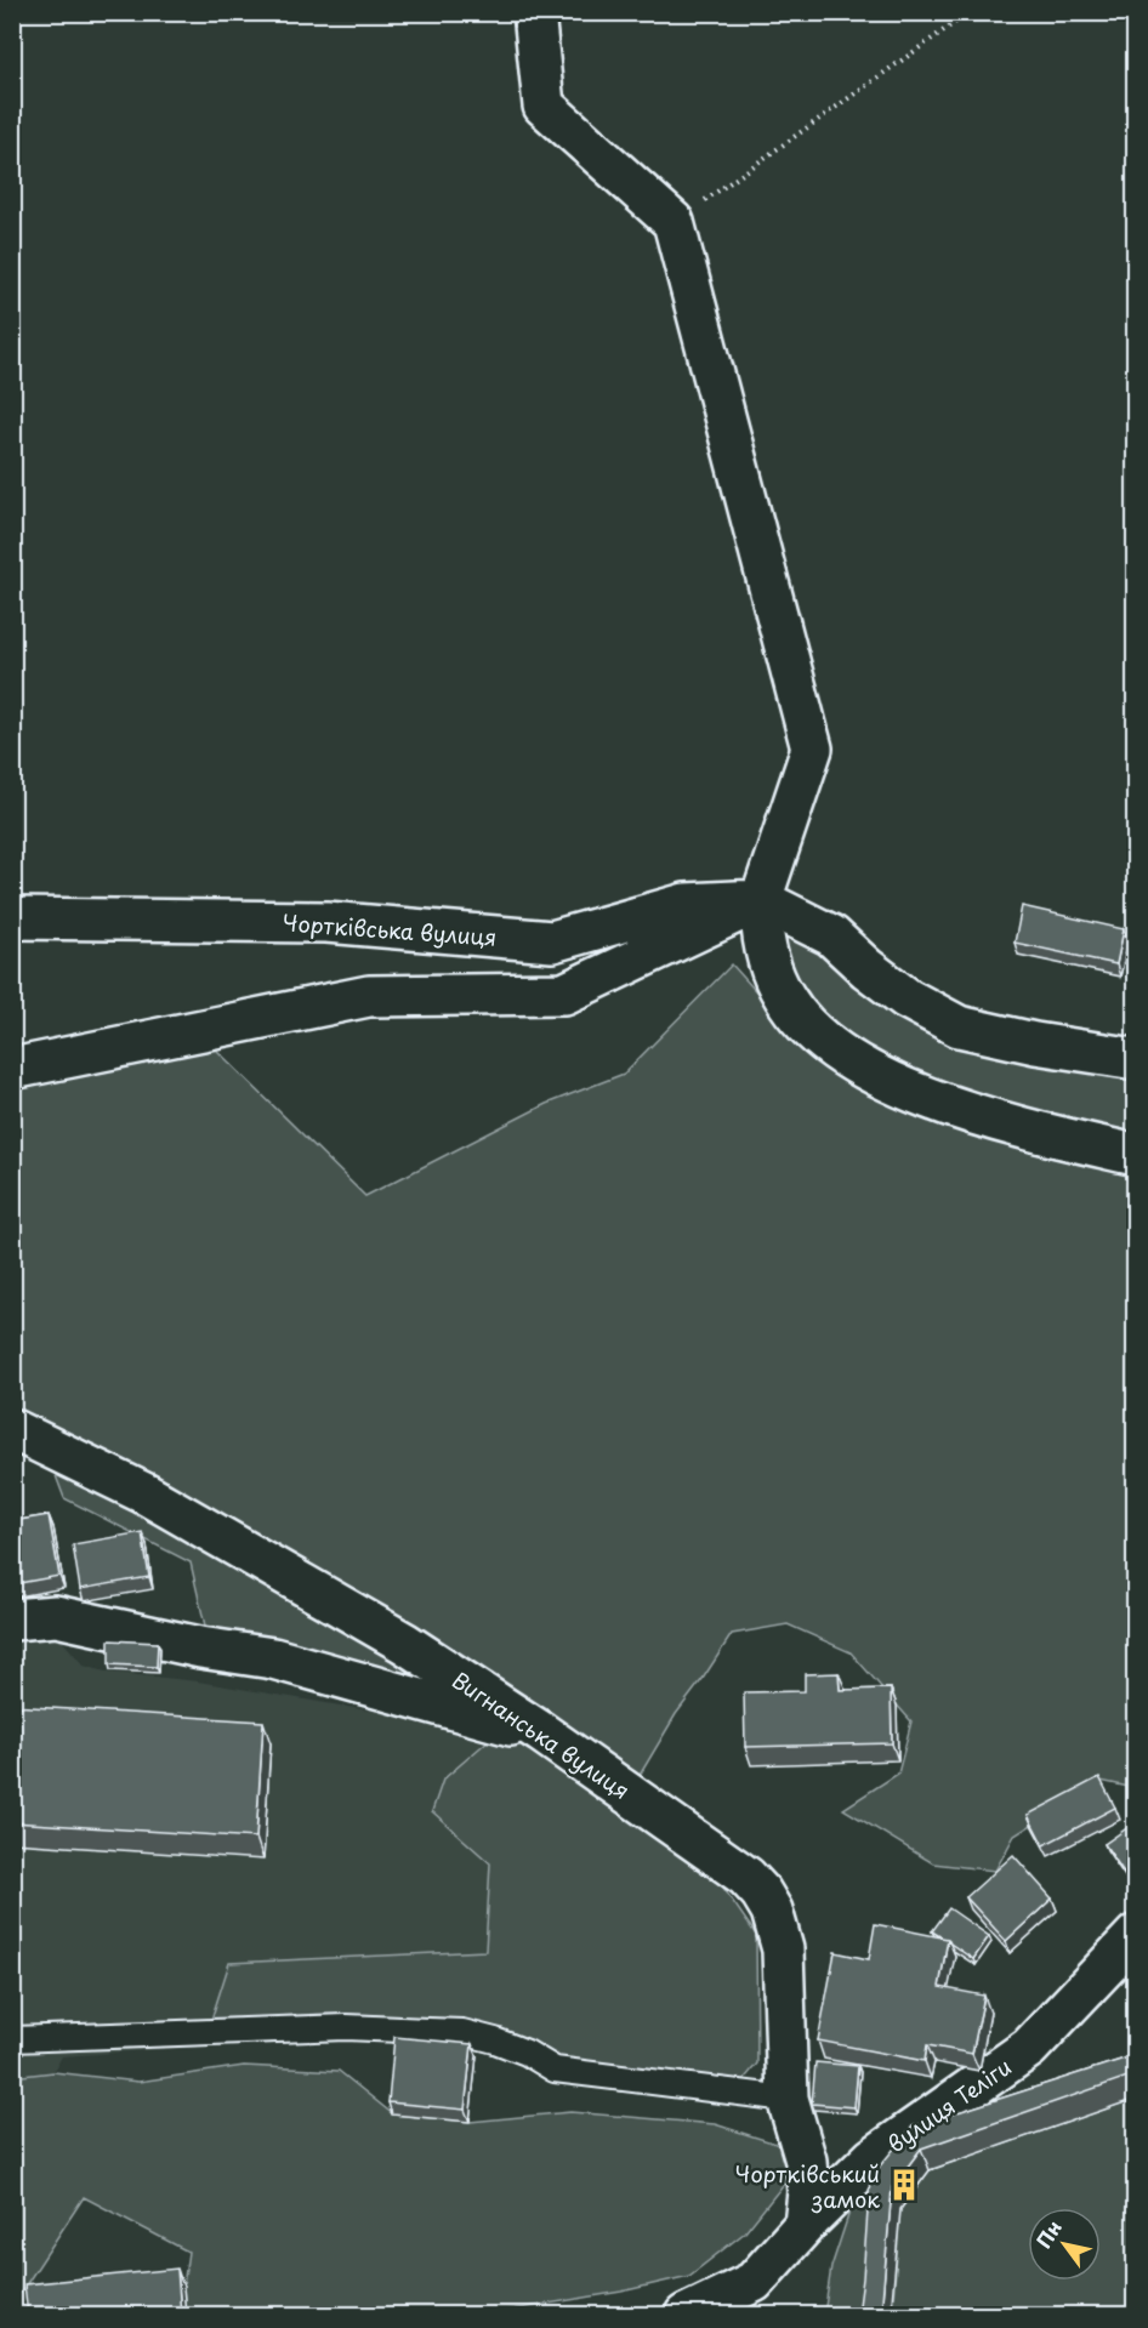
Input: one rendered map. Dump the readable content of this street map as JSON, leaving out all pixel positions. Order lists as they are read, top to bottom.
{
  "streets": {
    "street": ["Чортківська вулиця", "Вигнанська вулиця", "вулиця Теліги"]
  },
  "crossings": [
    ["Вигнанська вулиця", "вулиця Теліги"]
  ],
  "places": {
    "building": ["Чортківський замок"]
  },
  "north": "top left"
}
